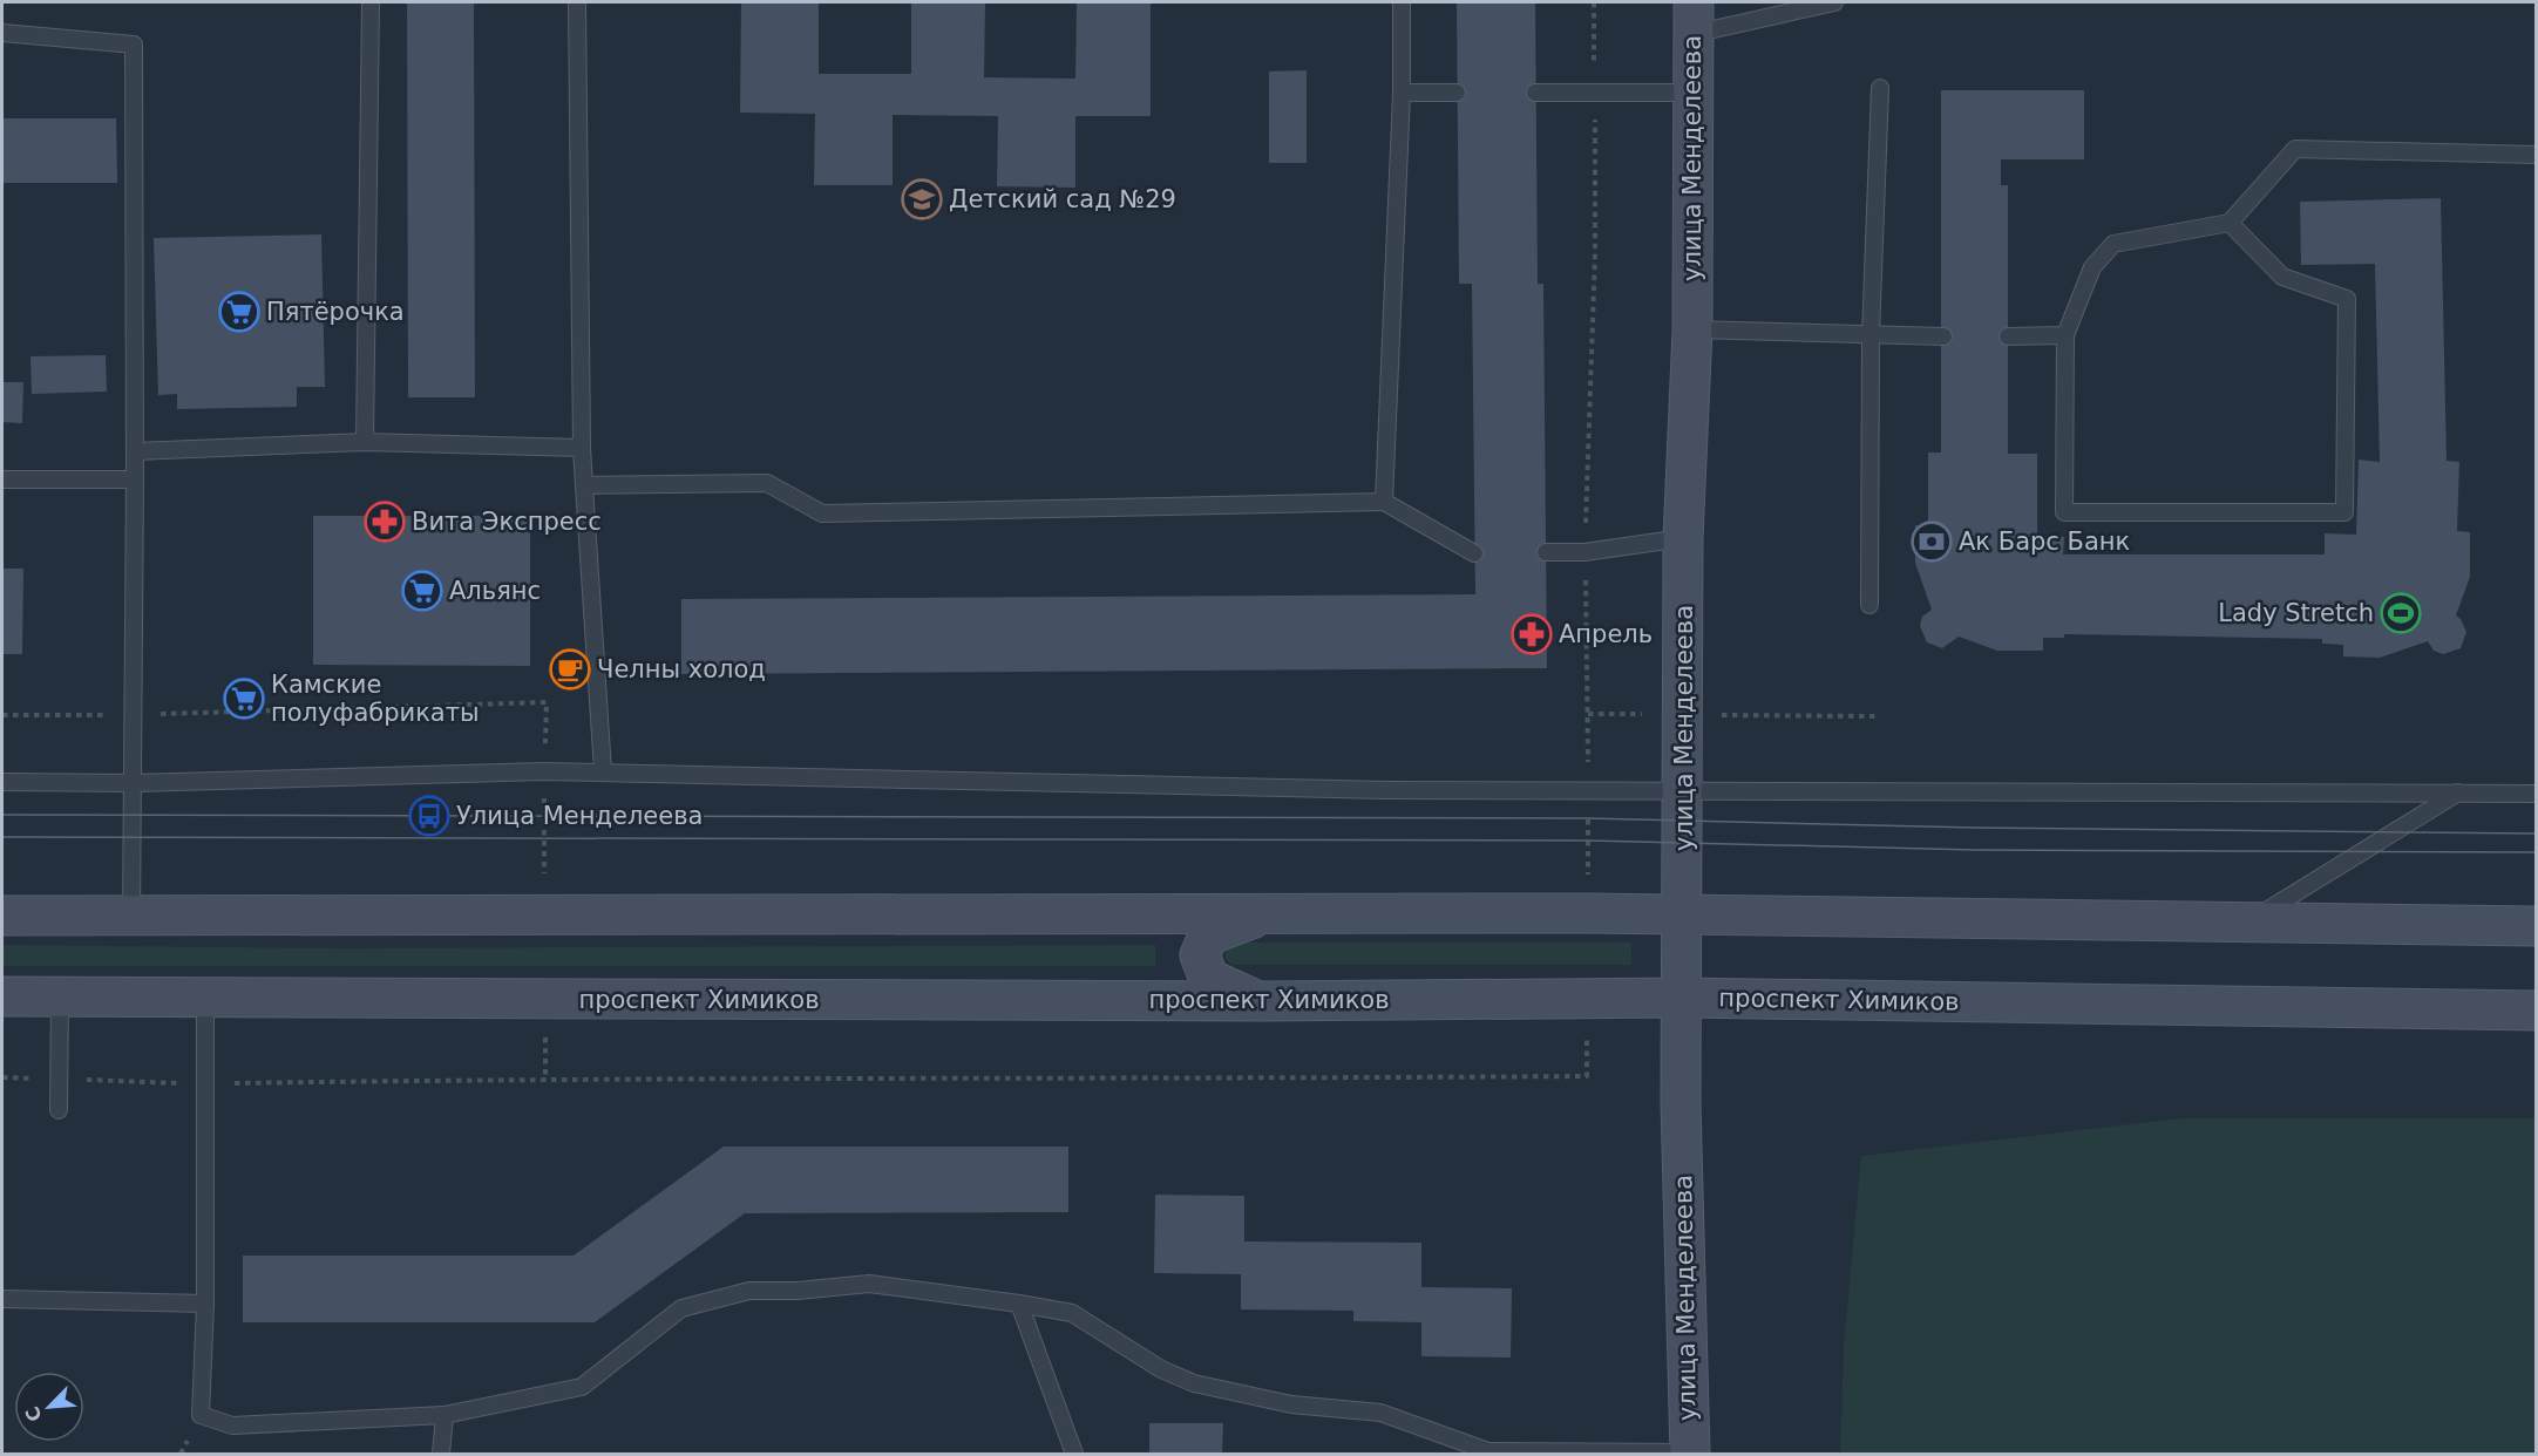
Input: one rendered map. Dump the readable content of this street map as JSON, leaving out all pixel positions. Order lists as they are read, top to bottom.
{
  "streets": {
    "main road": ["улица Менделеева", "проспект Химиков"]
  },
  "crossings": [
    ["улица Менделеева", "проспект Химиков"]
  ],
  "places": {
    "school or university": ["Детский сад №29"],
    "supermarket": ["Пятёрочка", "Альянс", "Камские полуфабрикаты"],
    "pharmacy": ["Вита Экспресс", "Апрель"],
    "bank": ["Ак Барс Банк"],
    "sports": ["Lady Stretch"],
    "cafe": ["Челны холод"],
    "bus stop": ["Улица Менделеева"]
  },
  "north": "bottom left"
}
